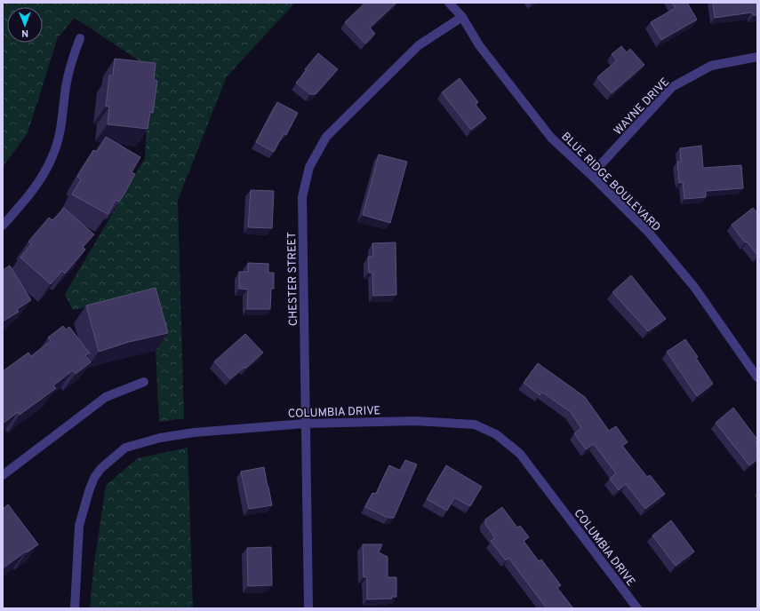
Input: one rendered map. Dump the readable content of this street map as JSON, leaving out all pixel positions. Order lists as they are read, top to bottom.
{
  "streets": {
    "street": [
      "WAYNE DRIVE",
      "BLUE RIDGE BOULEVARD",
      "CHESTER STREET",
      "COLUMBIA DRIVE"
    ]
  },
  "crossings": [
    ["WAYNE DRIVE", "BLUE RIDGE BOULEVARD"],
    ["BLUE RIDGE BOULEVARD", "CHESTER STREET"],
    ["CHESTER STREET", "COLUMBIA DRIVE"]
  ],
  "north": "bottom"
}
